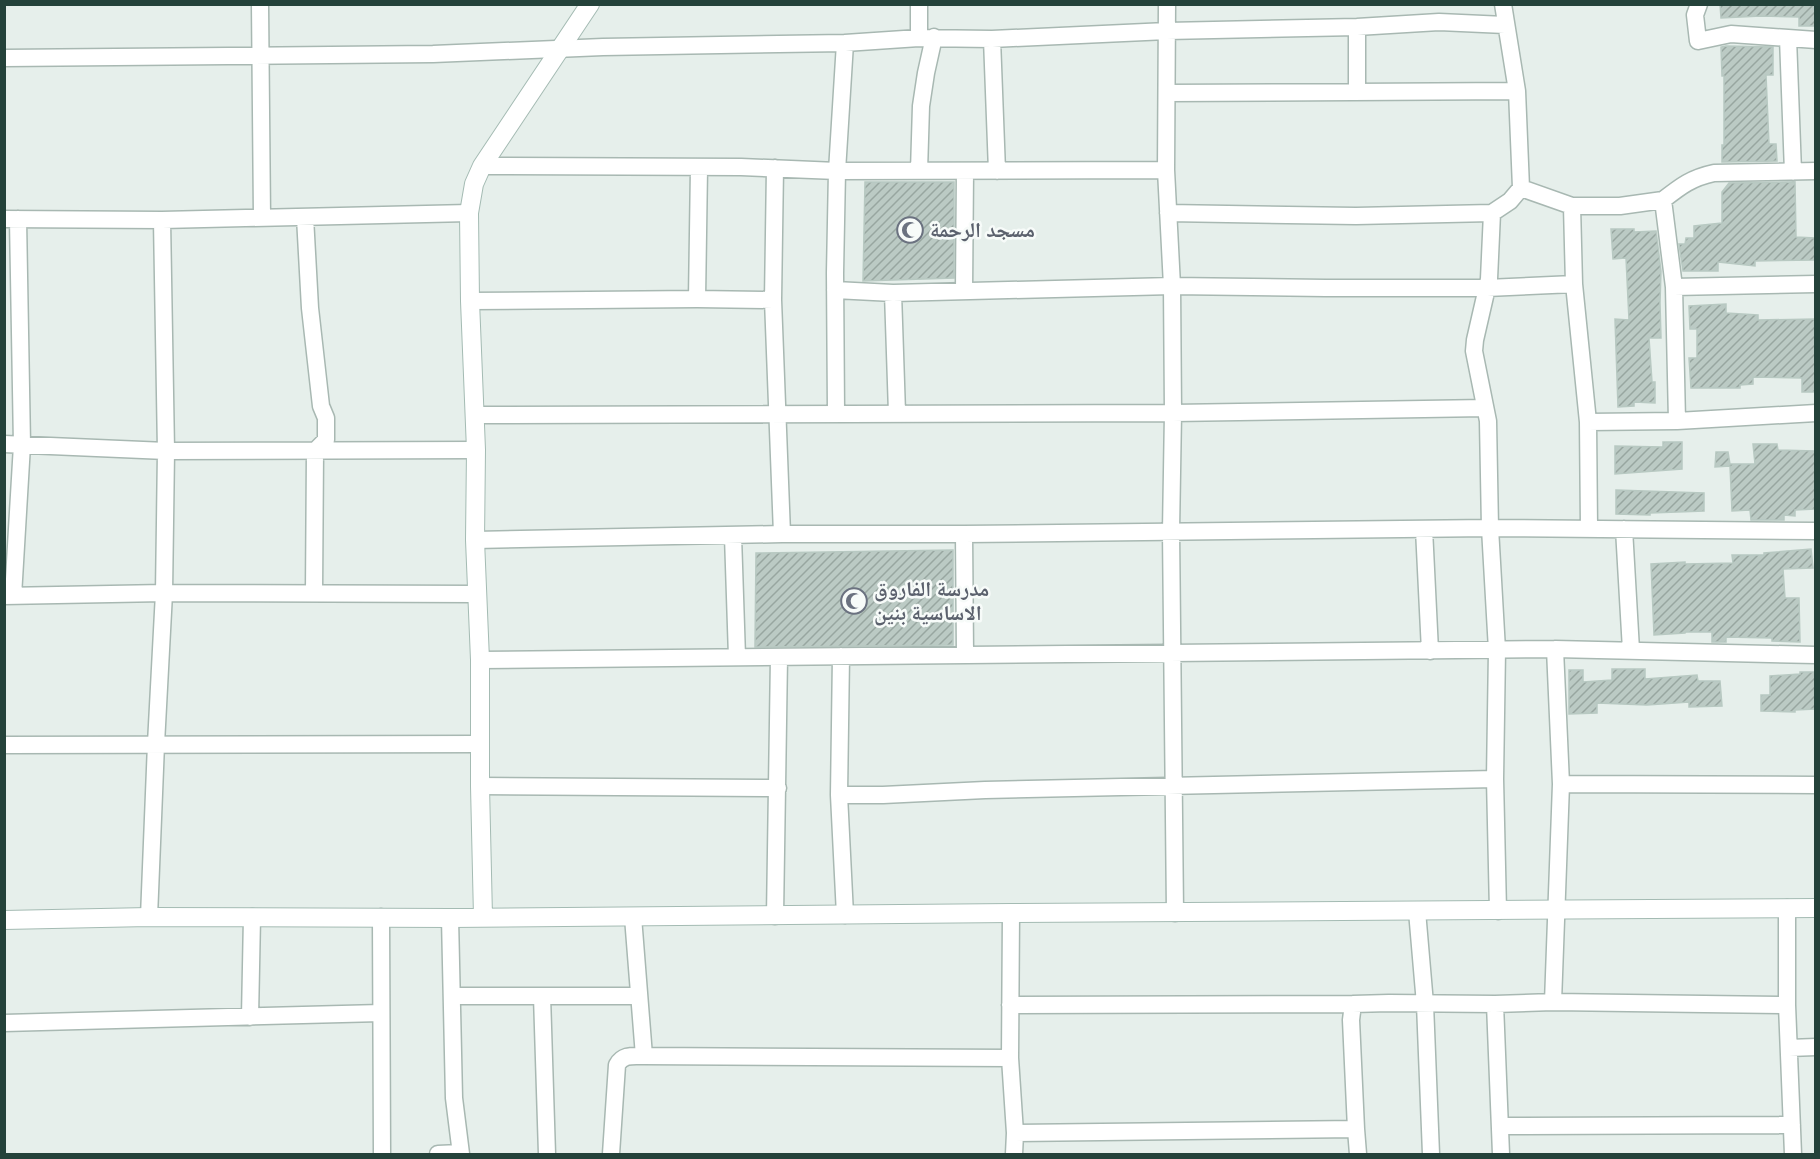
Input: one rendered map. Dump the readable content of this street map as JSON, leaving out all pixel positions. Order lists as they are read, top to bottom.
{
  "places": {
    "mosque": ["مسجد الرحمة", "مدرسة الفاروق الاساسية بنين"]
  }
}
